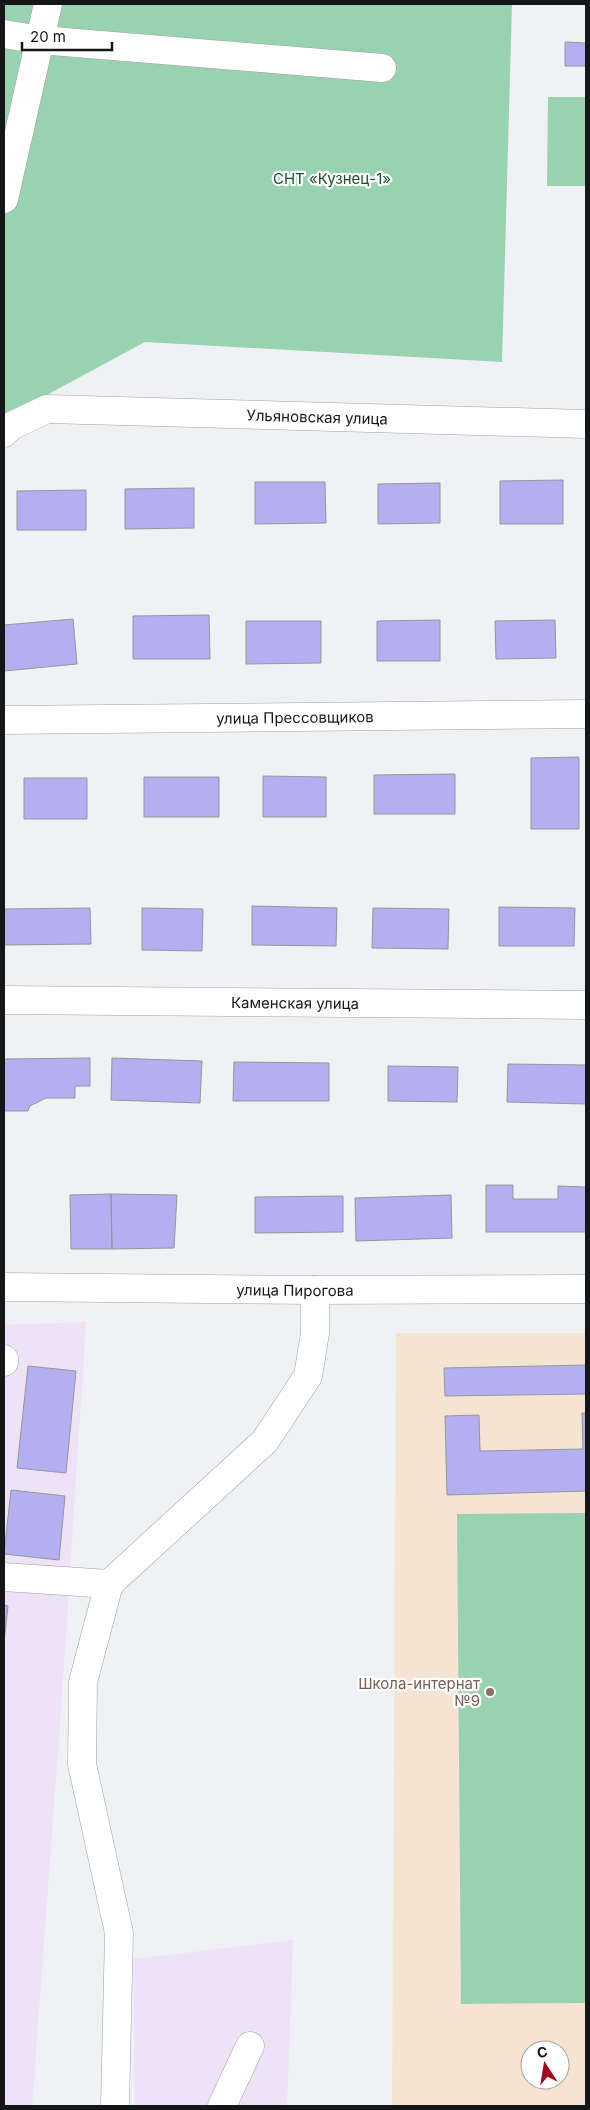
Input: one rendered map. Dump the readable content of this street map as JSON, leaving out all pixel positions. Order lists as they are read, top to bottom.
{
  "streets": {
    "street": [
      "Ульяновская улица",
      "улица Прессовщиков",
      "Каменская улица",
      "улица Пирогова"
    ]
  },
  "parks": ["СНТ «Кузнец-1»"],
  "places": ["Школа-интернат №9"],
  "scale_bar": "20 m",
  "north": "top"
}
